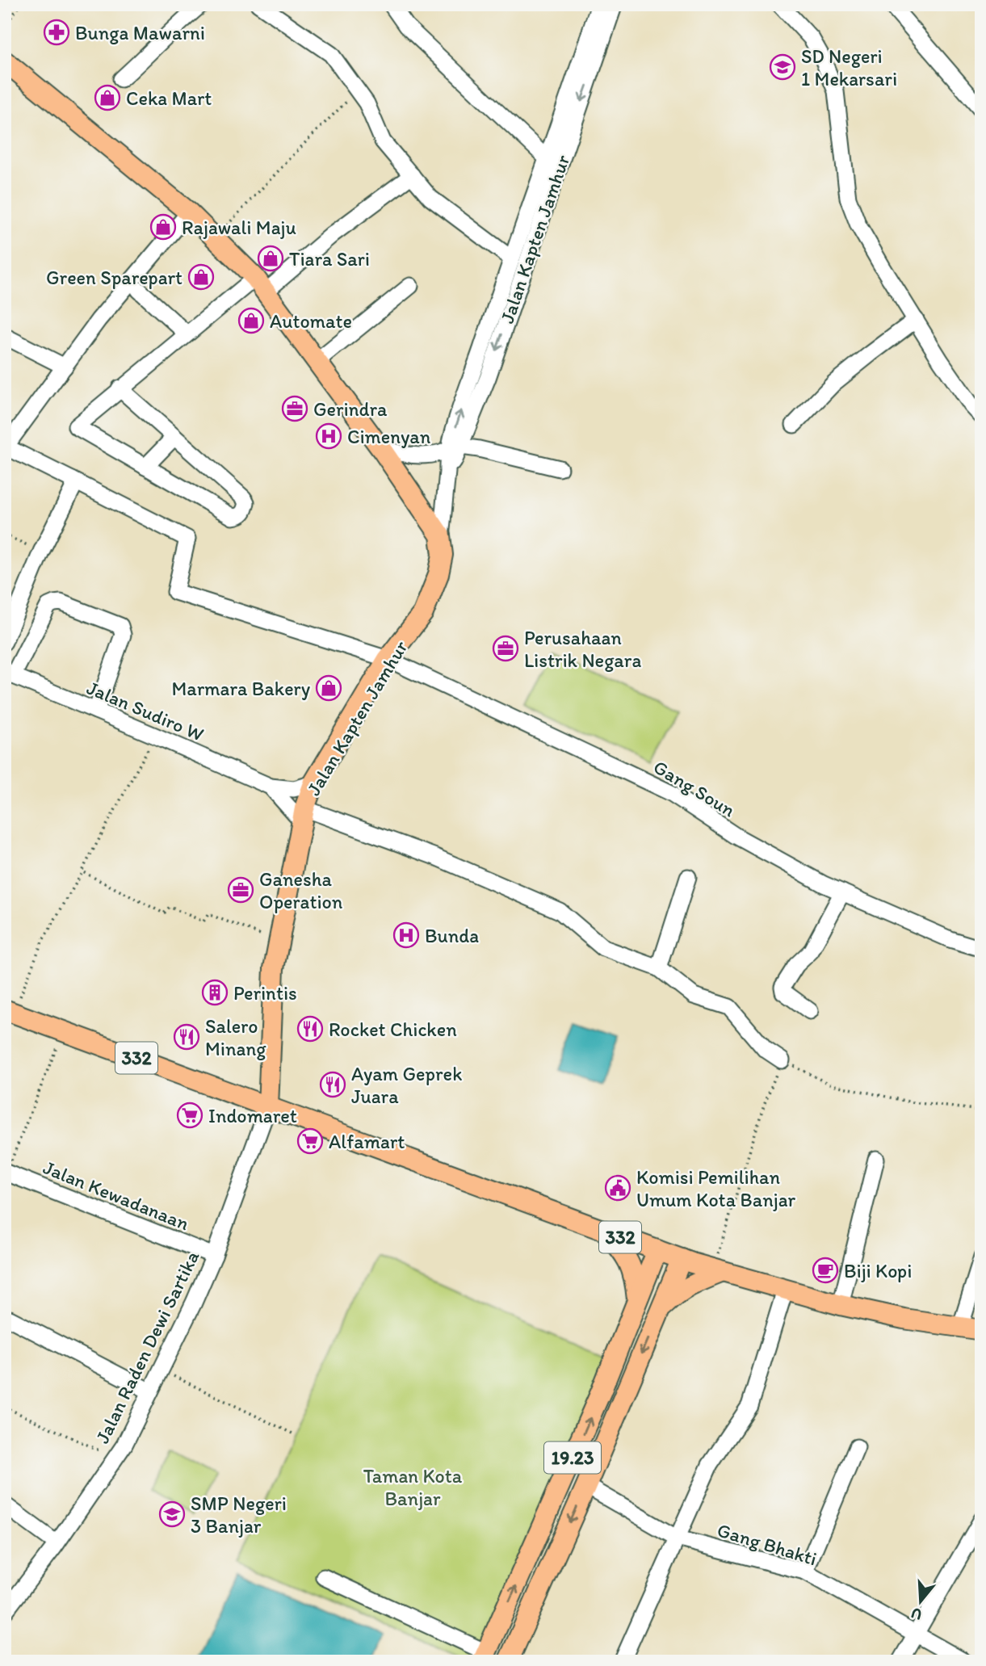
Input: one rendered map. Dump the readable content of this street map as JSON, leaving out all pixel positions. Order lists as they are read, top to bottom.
{
  "streets": {
    "main road": ["Jalan Kapten Jamhur", "332", "19.23"],
    "street": [
      "Jalan Sudiro W",
      "Gang Soun",
      "Jalan Kewadanaan",
      "Jalan Raden Dewi Sartika",
      "Gang Bhakti"
    ]
  },
  "crossings": [
    ["Jalan Kapten Jamhur", "Gang Soun"],
    ["Jalan Kapten Jamhur", "332"],
    ["Jalan Kapten Jamhur", "Jalan Raden Dewi Sartika"],
    ["332", "Jalan Raden Dewi Sartika"],
    ["332", "19.23"],
    ["Jalan Kewadanaan", "Jalan Raden Dewi Sartika"],
    ["19.23", "Gang Bhakti"]
  ],
  "parks": ["Taman Kota Banjar"],
  "places": {
    "pharmacy": ["Bunga Mawarni"],
    "school or university": ["SD Negeri 1 Mekarsari", "SMP Negeri 3 Banjar"],
    "shop": [
      "Ceka Mart",
      "Rajawali Maju",
      "Tiara Sari",
      "Green Sparepart",
      "Automate",
      "Marmara Bakery"
    ],
    "office": ["Gerindra", "Perusahaan Listrik Negara", "Ganesha Operation"],
    "hospital": ["Cimenyan", "Bunda"],
    "building": ["Perintis"],
    "restaurant": ["Rocket Chicken", "Salero Minang", "Ayam Geprek Juara"],
    "supermarket": ["Indomaret", "Alfamart"],
    "public building": ["Komisi Pemilihan Umum Kota Banjar"],
    "cafe": ["Biji Kopi"]
  },
  "north": "bottom"
}
